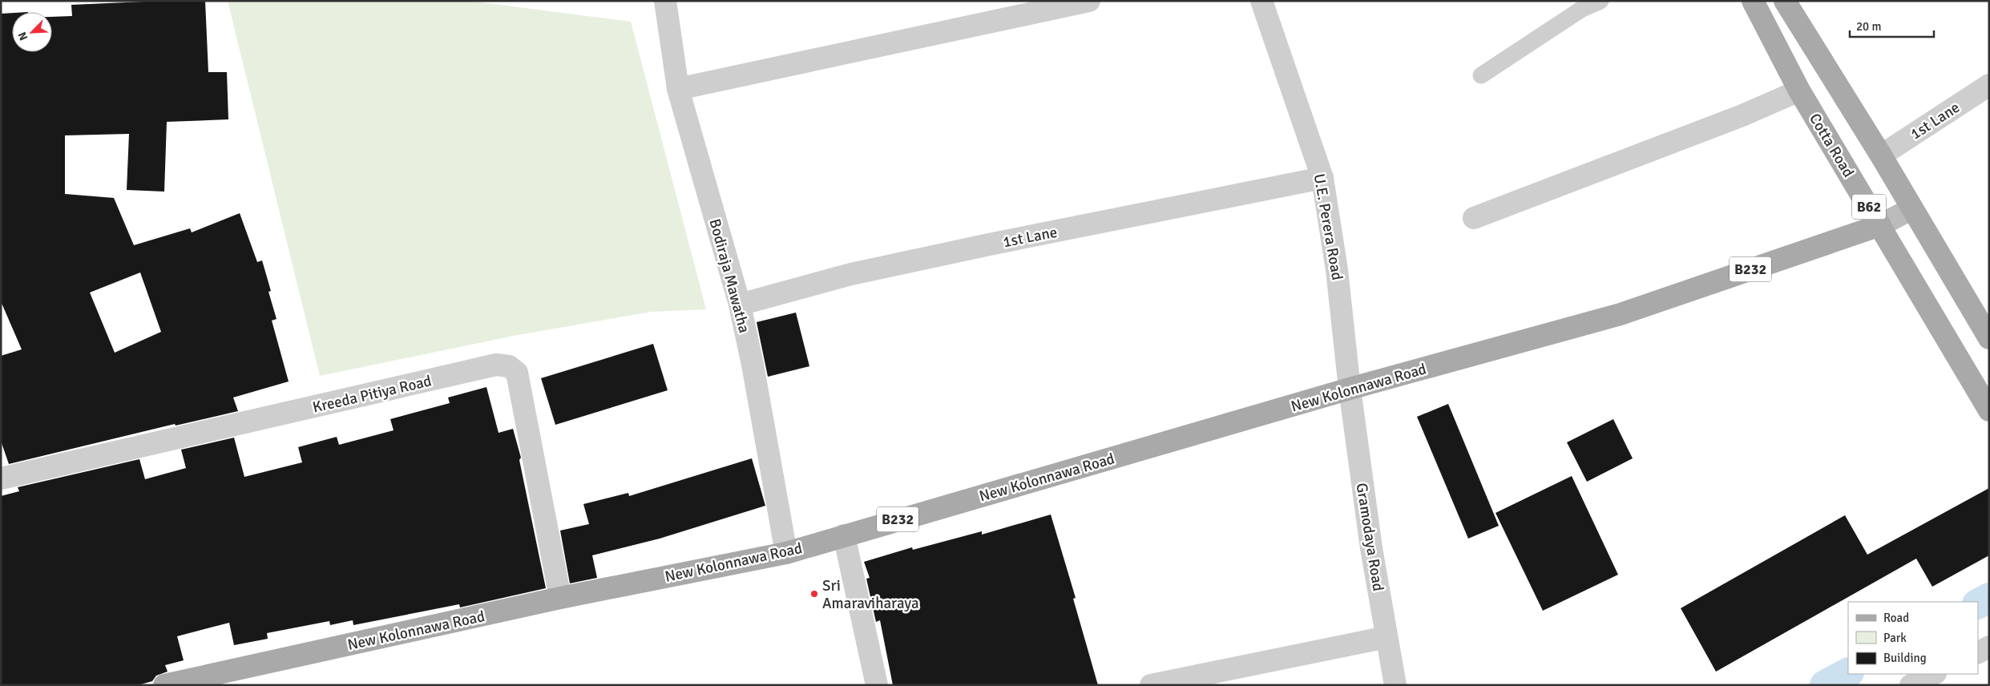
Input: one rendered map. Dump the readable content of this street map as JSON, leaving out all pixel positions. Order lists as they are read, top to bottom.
{
  "streets": {
    "main road": [
      "Cotta Road",
      "B62",
      "B232",
      "New Kolonnawa Road"
    ],
    "street": [
      "1st Lane",
      "U.E. Perera Road",
      "Bodiraja Mawatha",
      "Kreeda Pitiya Road",
      "Gramodaya Road"
    ]
  },
  "crossings": [
    ["1st Lane", "B62"],
    ["1st Lane", "U.E. Perera Road"],
    ["1st Lane", "Bodiraja Mawatha"],
    ["Cotta Road", "New Kolonnawa Road"],
    ["B62", "New Kolonnawa Road"],
    ["U.E. Perera Road", "New Kolonnawa Road"],
    ["U.E. Perera Road", "Gramodaya Road"],
    ["Bodiraja Mawatha", "New Kolonnawa Road"],
    ["New Kolonnawa Road", "Kreeda Pitiya Road"],
    ["New Kolonnawa Road", "Gramodaya Road"]
  ],
  "places": ["Sri Amaraviharaya"],
  "legend": ["Road", "Park", "Building"],
  "scale_bar": "20 m",
  "north": "bottom left"
}
